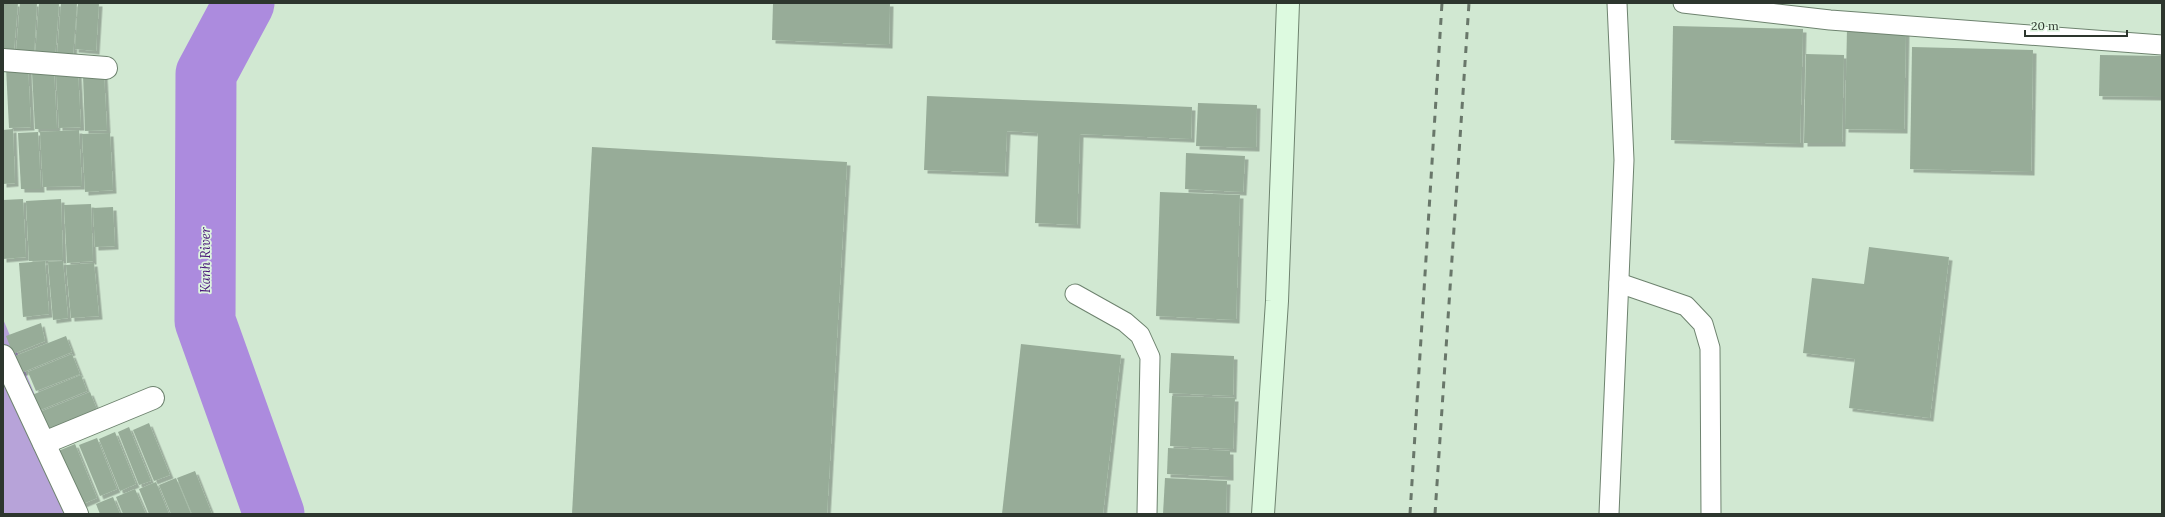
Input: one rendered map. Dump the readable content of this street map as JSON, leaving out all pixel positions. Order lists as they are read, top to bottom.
{
  "water": ["Kanh River"],
  "scale_bar": "20 m"
}
